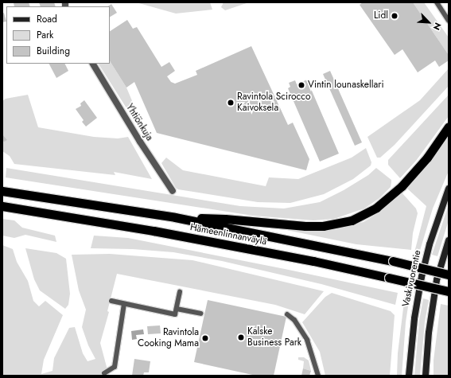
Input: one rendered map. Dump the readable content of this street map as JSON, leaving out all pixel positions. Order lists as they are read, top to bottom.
{
  "streets": {
    "highway": ["Hämeenlinnanväylä"],
    "main road": ["Vaskivuorentie"],
    "street": ["Yhtiönkuja"]
  },
  "places": [
    "Lidl",
    "Vintin lounaskellari",
    "Ravintola Scirocco Kaivoksela",
    "Kalske Business Park",
    "Ravintola Cooking Mama"
  ],
  "legend": ["Road", "Park", "Building"],
  "north": "bottom right"
}
